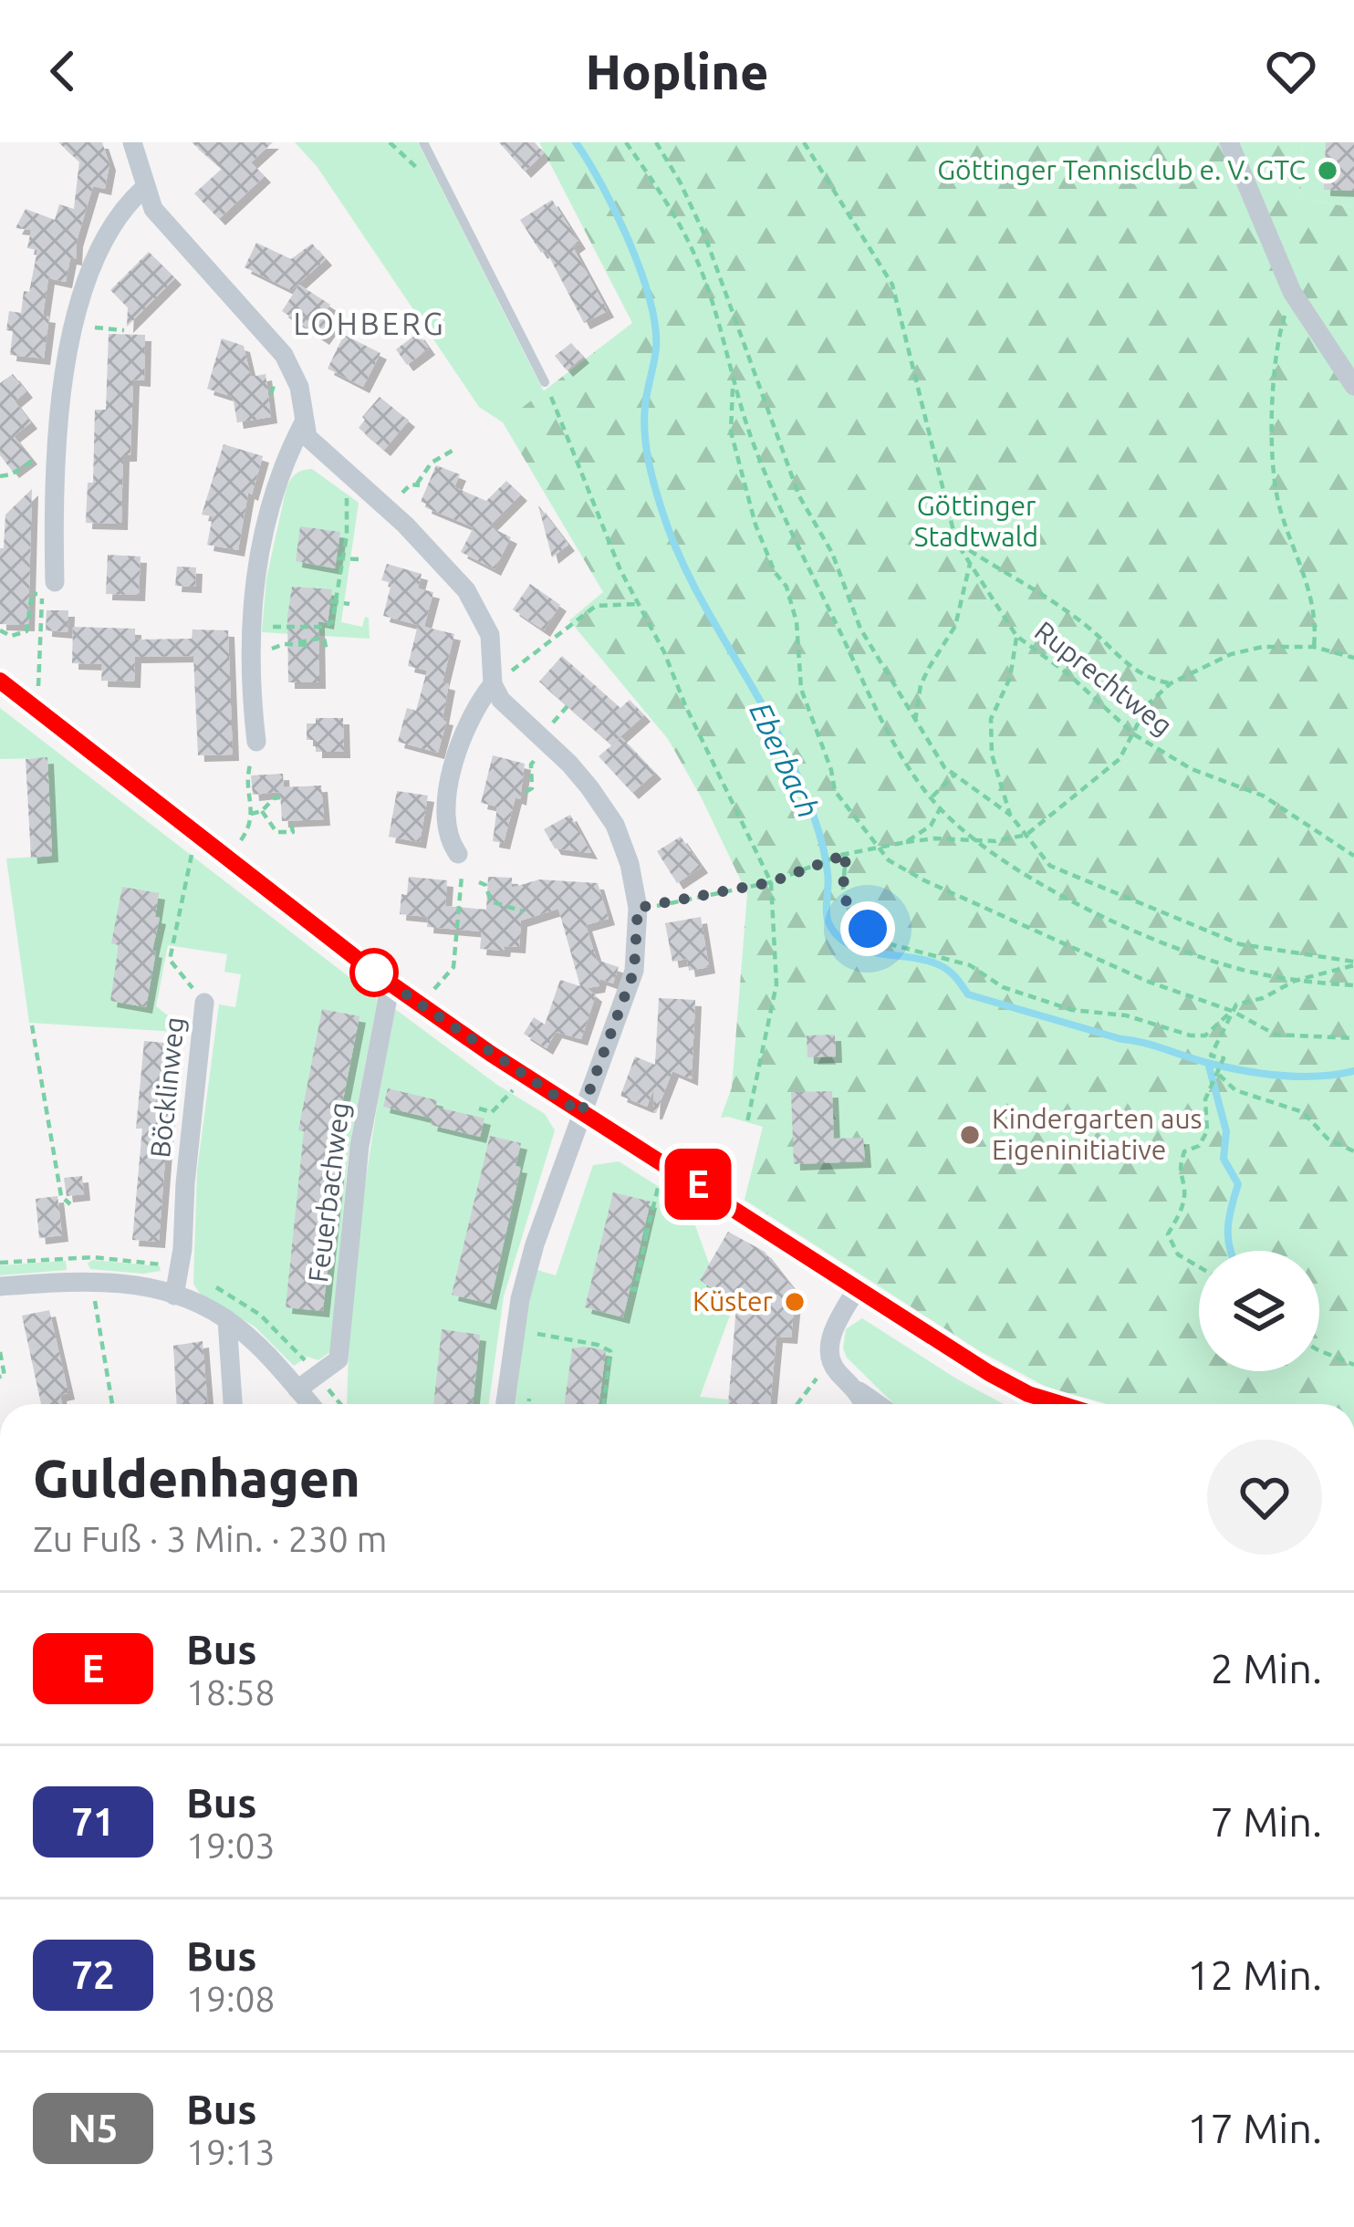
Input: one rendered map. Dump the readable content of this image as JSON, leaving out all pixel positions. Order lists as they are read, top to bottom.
{
  "streets": {
    "street": ["Böcklinweg", "Feuerbachweg"],
    "path": ["Ruprechtweg"]
  },
  "districts": ["LOHBERG"],
  "water": ["Eberbach"],
  "parks": ["Göttinger Stadtwald"],
  "places": ["Göttinger Tennisclub e. V. GTC", "Kindergarten aus Eigeninitiative", "Küster"],
  "lines": ["bus line E"],
  "page": {
    "header": "Hopline",
    "on_map": "E",
    "heading": ["Guldenhagen", "Zu Fuß · 3 Min. · 230 m"],
    "list": [
      {
        "mark": "E",
        "name": "Bus",
        "note": "18:58",
        "value": "2 Min."
      },
      {
        "mark": "71",
        "name": "Bus",
        "note": "19:03",
        "value": "7 Min."
      },
      {
        "mark": "72",
        "name": "Bus",
        "note": "19:08",
        "value": "12 Min."
      },
      {
        "mark": "N5",
        "name": "Bus",
        "note": "19:13",
        "value": "17 Min."
      }
    ]
  }
}
